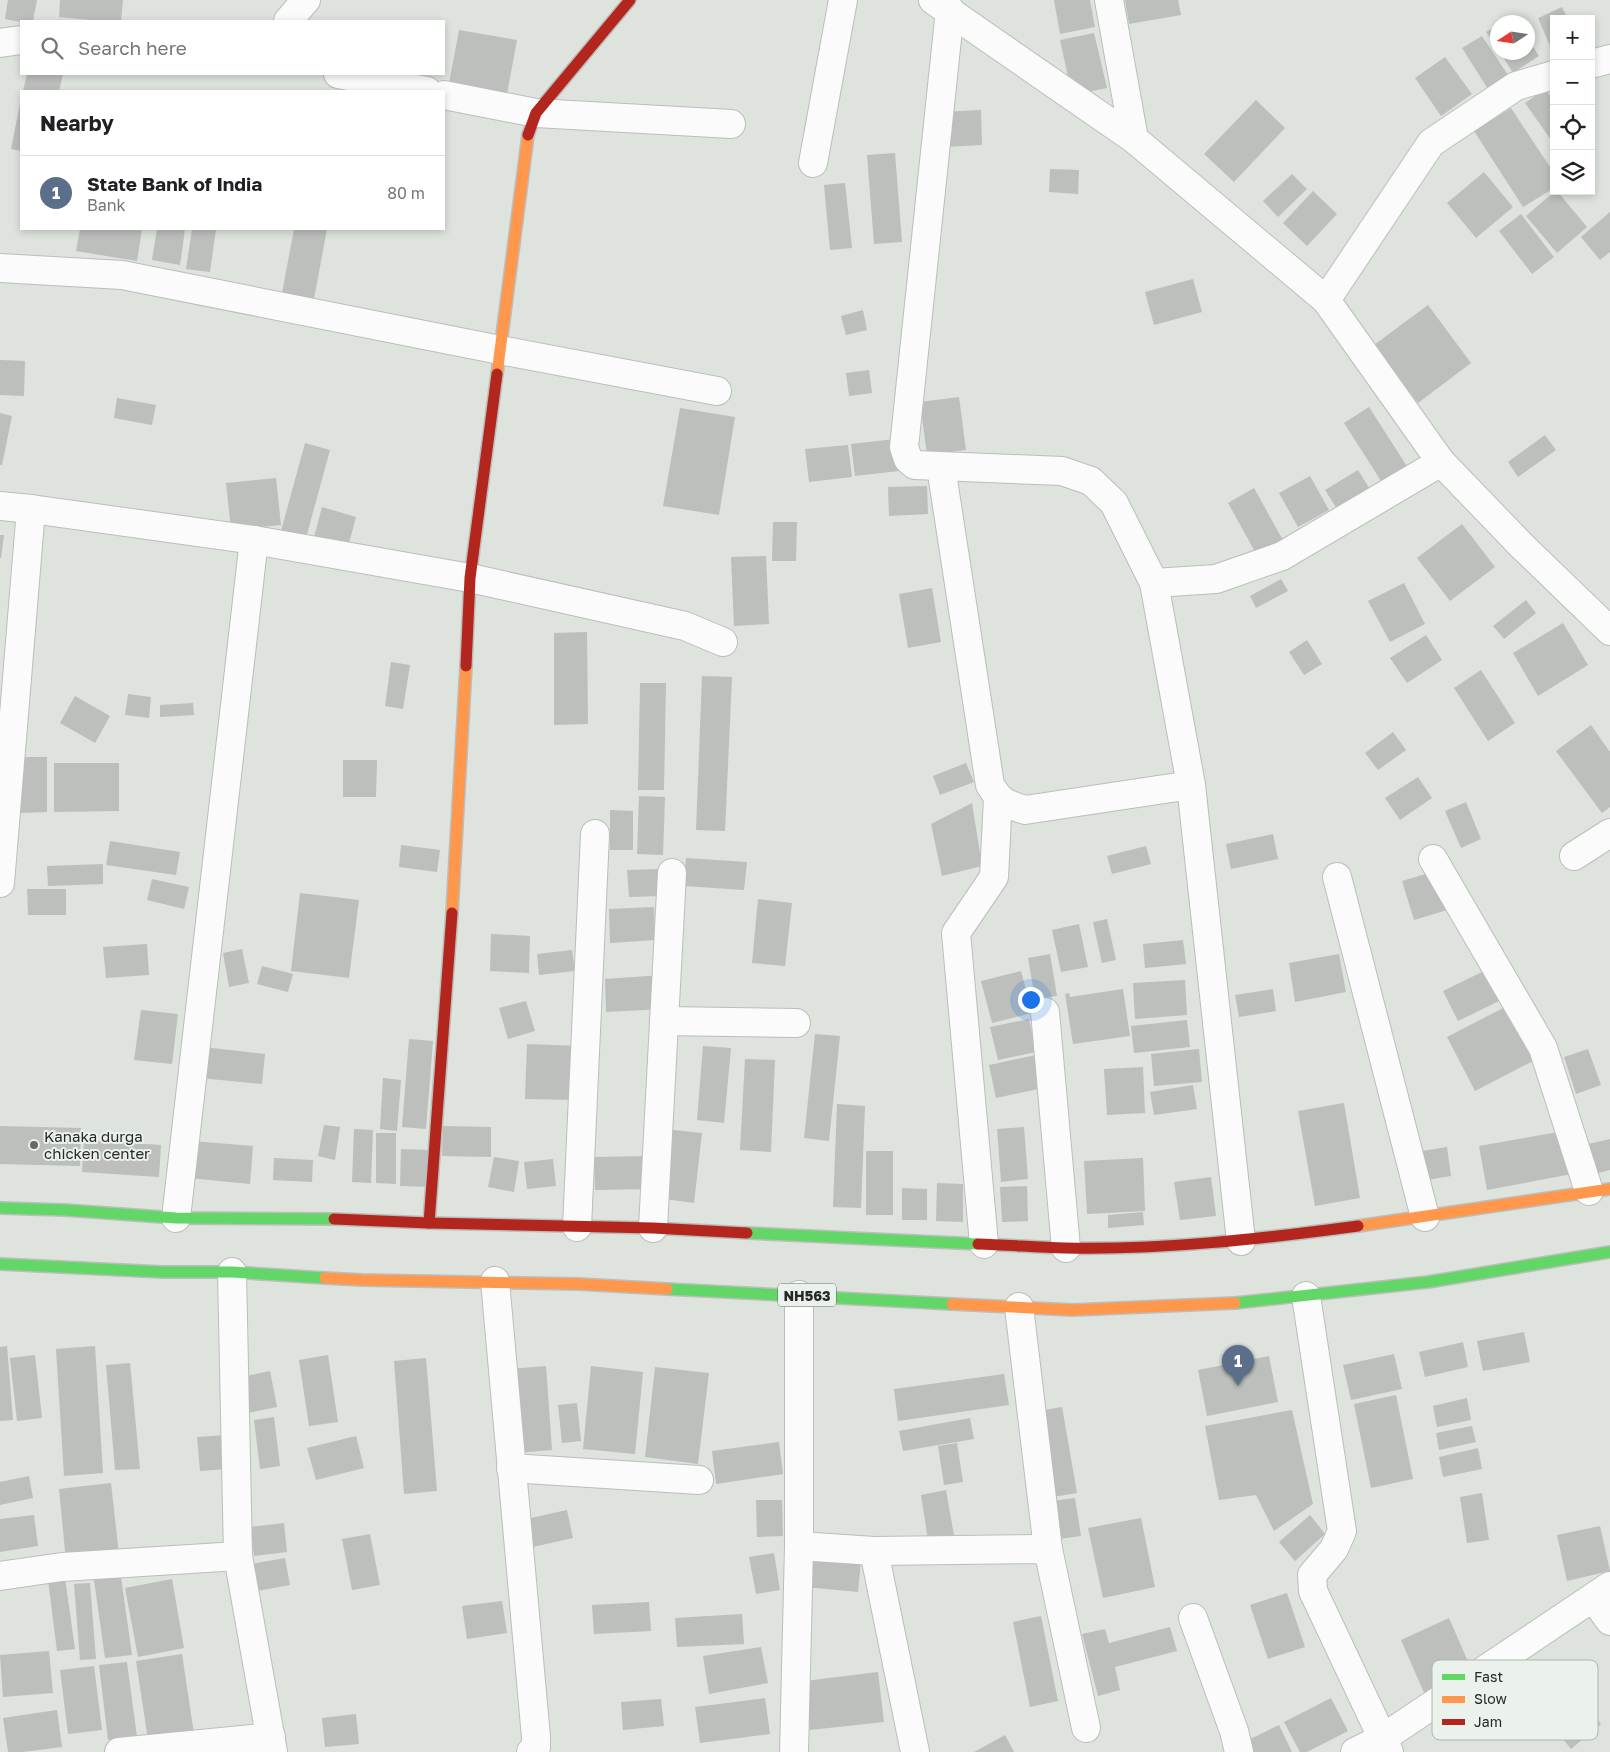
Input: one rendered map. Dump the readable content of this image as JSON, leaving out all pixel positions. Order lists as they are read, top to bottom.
{
  "streets": {
    "main road": ["NH563"]
  },
  "places": ["Kanaka durga chicken center"],
  "legend": ["Fast", "Slow", "Jam"],
  "north": "left",
  "page": {
    "map_buttons": ["+", "−"],
    "search": "Search here",
    "heading": "Nearby",
    "list": [
      {
        "mark": "1",
        "name": "State Bank of India",
        "note": "Bank",
        "value": "80 m"
      }
    ],
    "pins": "1"
  }
}
